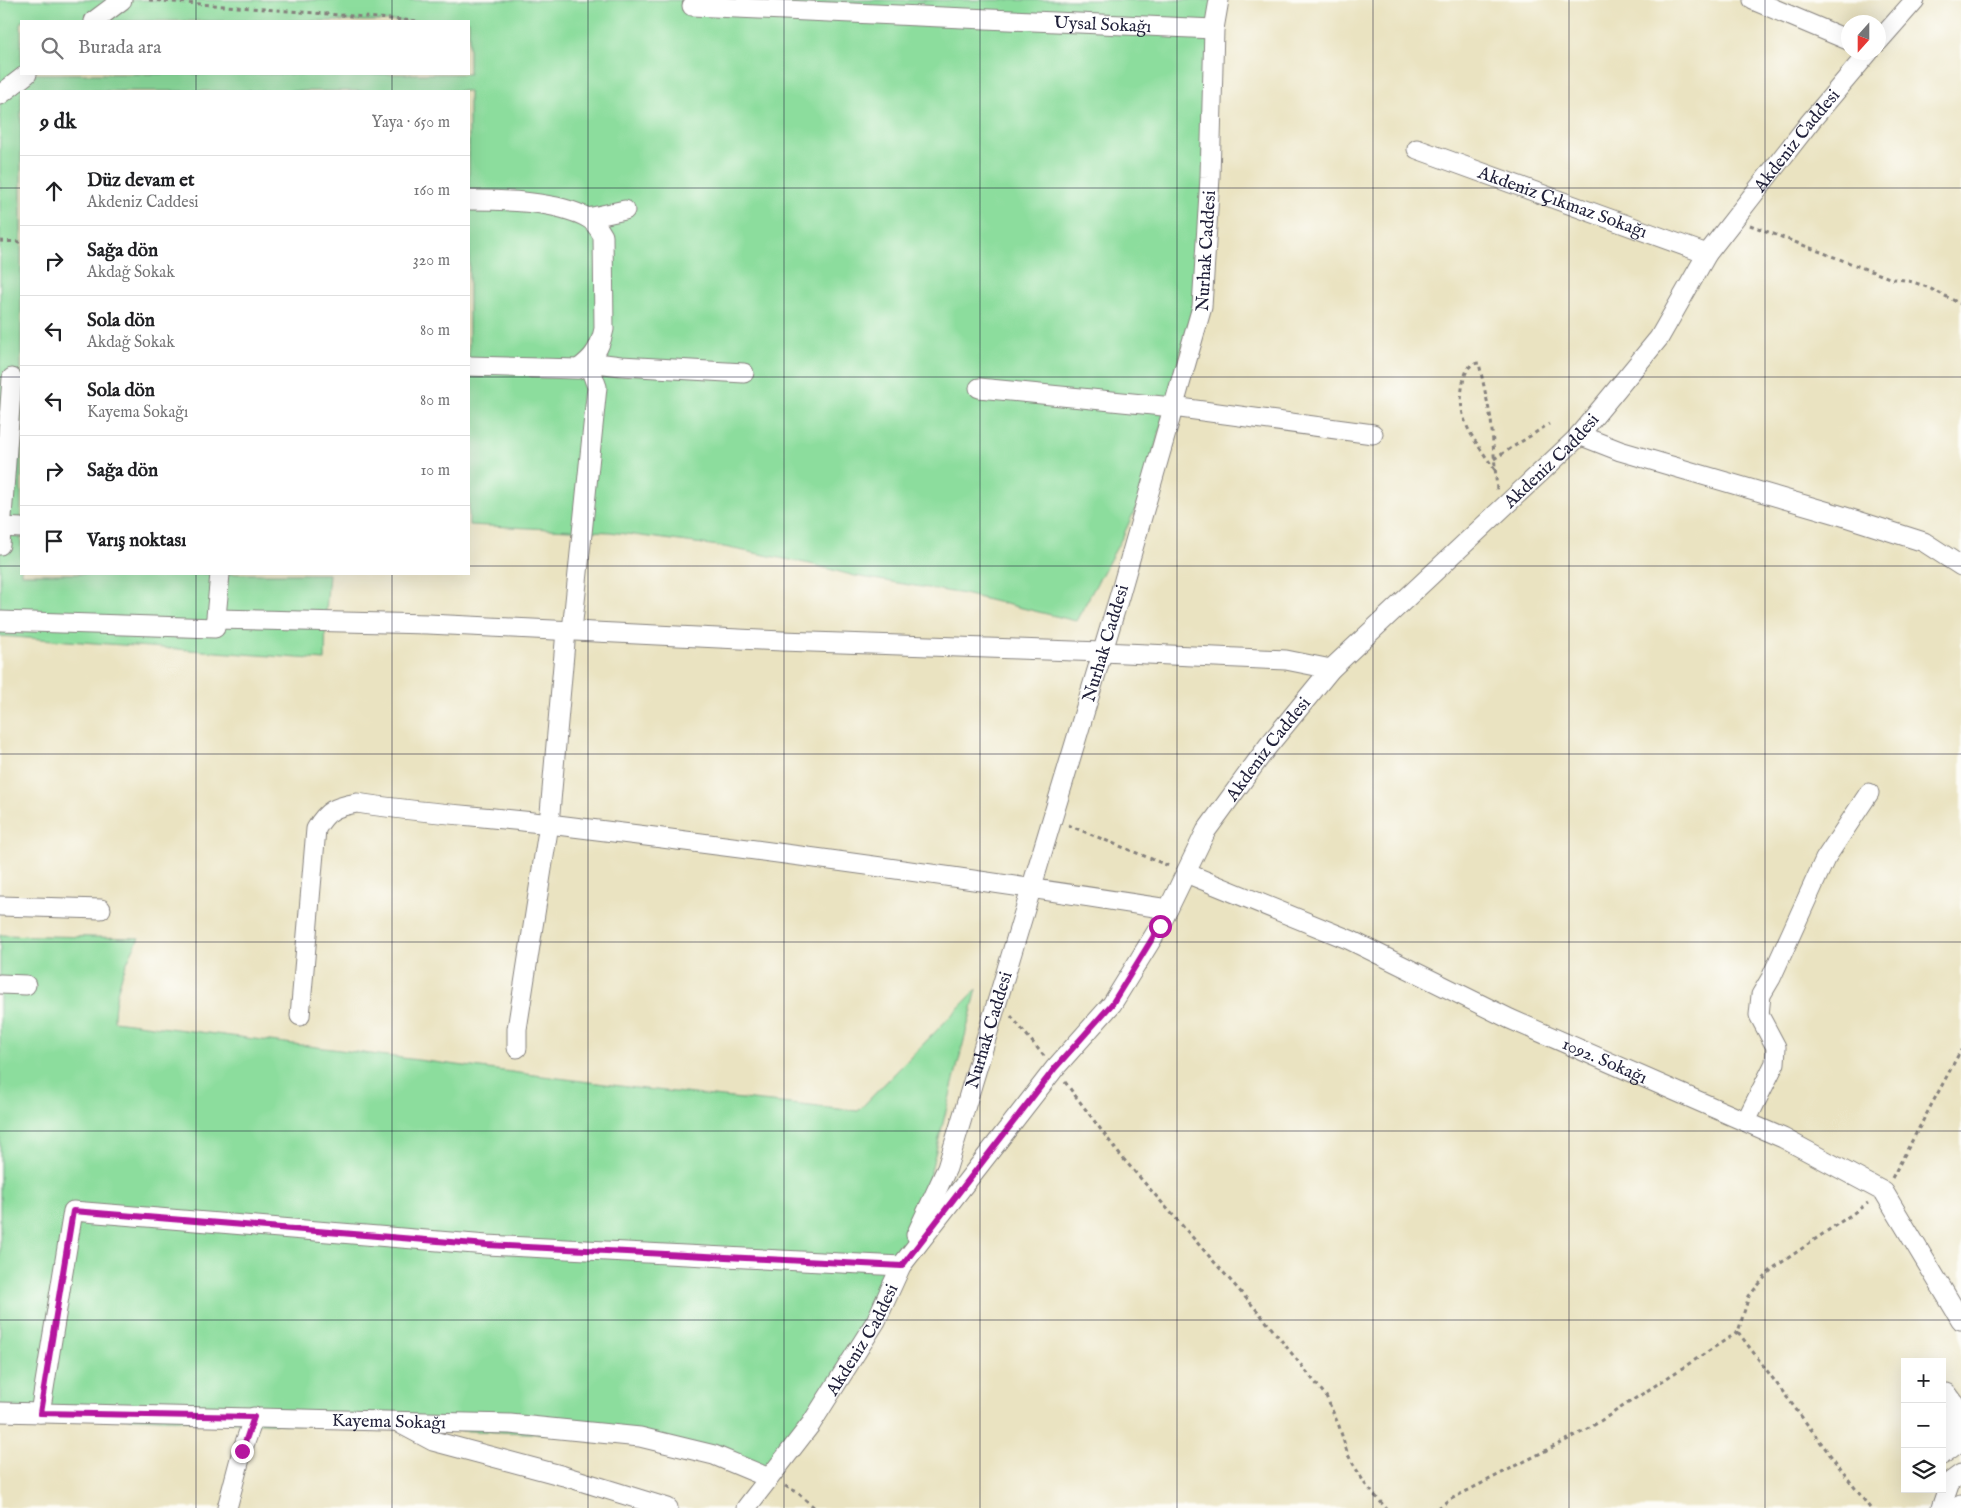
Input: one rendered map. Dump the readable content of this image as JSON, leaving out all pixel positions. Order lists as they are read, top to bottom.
{
  "streets": {
    "street": [
      "Uysal Sokağı",
      "Akdeniz Caddesi",
      "Akdeniz Çıkmaz Sokağı",
      "Nurhak Caddesi",
      "1092. Sokağı",
      "Kayema Sokağı"
    ]
  },
  "crossings": [
    ["Uysal Sokağı", "Nurhak Caddesi"],
    ["Akdeniz Caddesi", "Akdeniz Çıkmaz Sokağı"],
    ["Akdeniz Caddesi", "Nurhak Caddesi"],
    ["Akdeniz Caddesi", "1092. Sokağı"],
    ["Akdeniz Caddesi", "Kayema Sokağı"]
  ],
  "north": "bottom",
  "page": {
    "search": "Burada ara",
    "heading": ["9 dk", "Yaya · 650 m"],
    "list": [
      ["Düz devam et", "Akdeniz Caddesi", "160 m"],
      ["Sağa dön", "Akdağ Sokak", "320 m"],
      ["Sola dön", "Akdağ Sokak", "80 m"],
      ["Sola dön", "Kayema Sokağı", "80 m"],
      ["Sağa dön", "10 m"],
      "Varış noktası"
    ],
    "map_buttons": ["+", "−"]
  }
}
